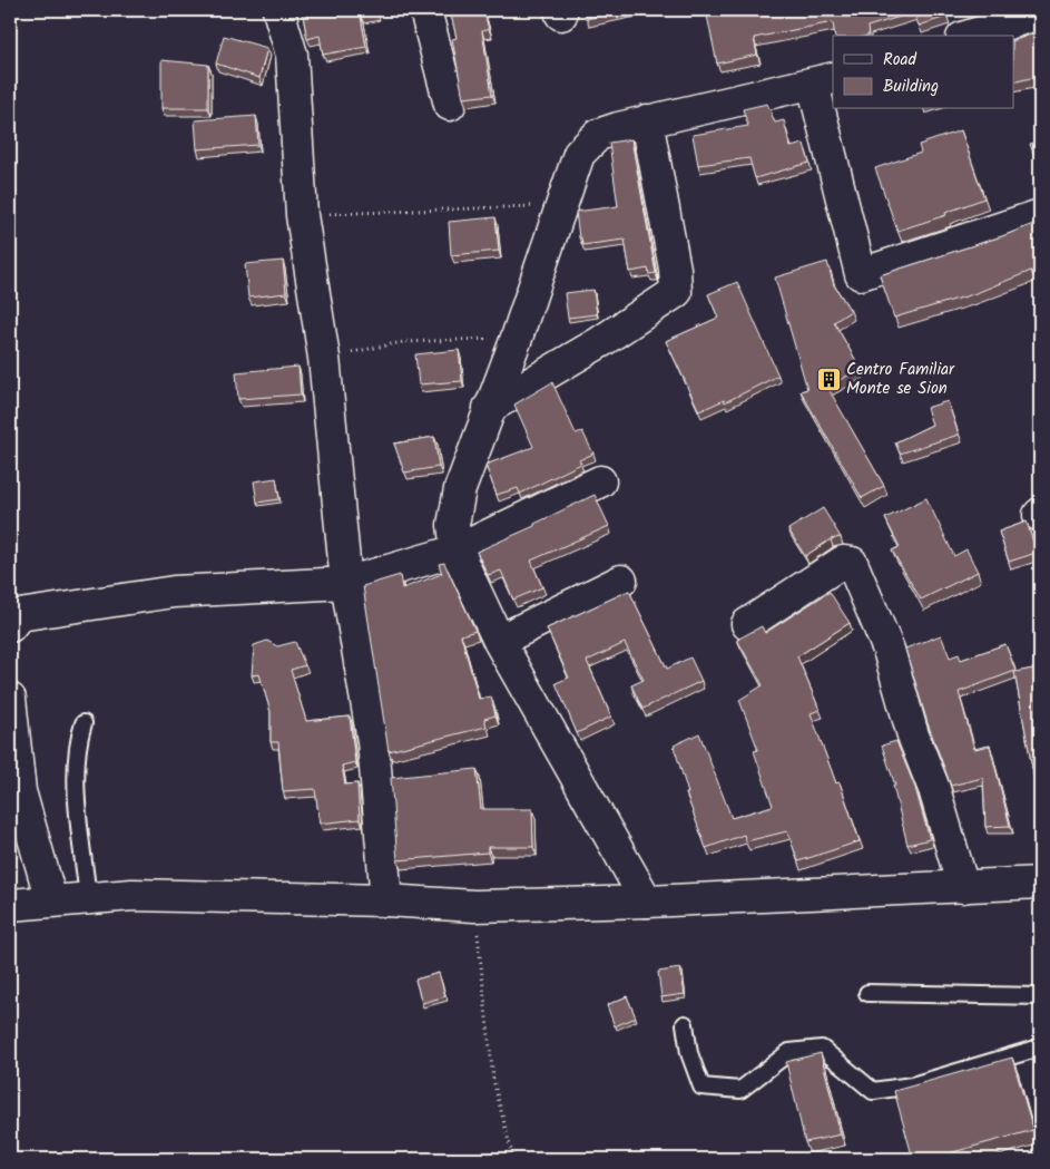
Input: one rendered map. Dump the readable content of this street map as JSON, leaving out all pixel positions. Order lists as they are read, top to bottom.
{
  "places": {
    "building": ["Centro Familiar Monte se Sion"]
  },
  "legend": ["Road", "Building"]
}
